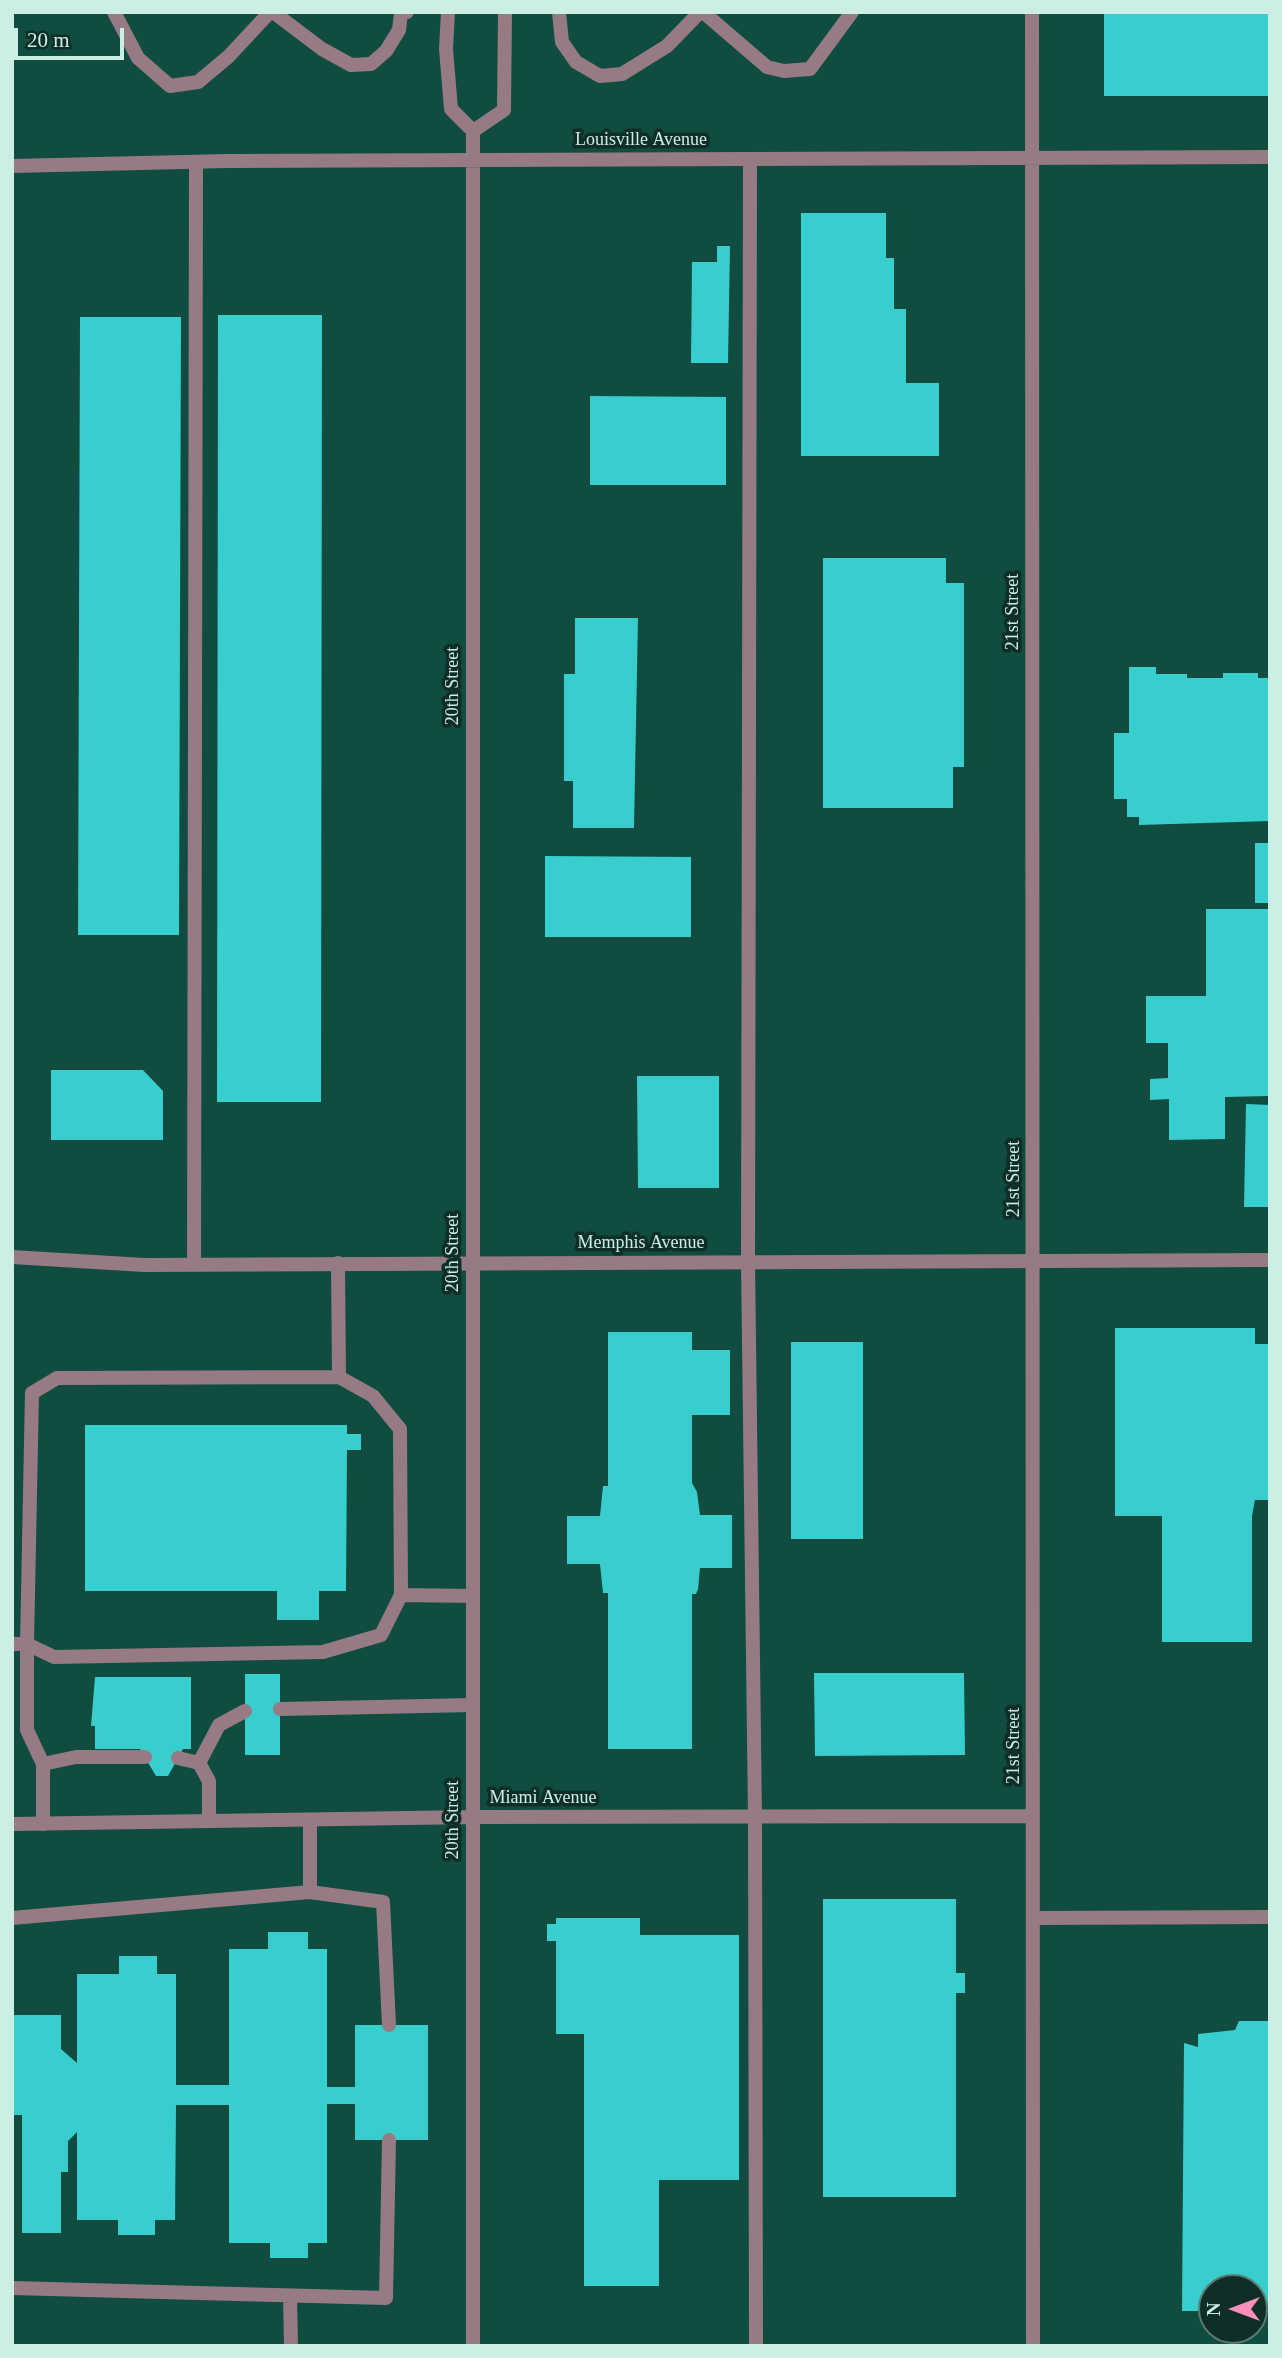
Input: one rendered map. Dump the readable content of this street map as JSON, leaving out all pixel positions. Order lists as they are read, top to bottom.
{
  "streets": {
    "street": [
      "Louisville Avenue",
      "21st Street",
      "20th Street",
      "Memphis Avenue",
      "Miami Avenue"
    ]
  },
  "crossings": [
    ["Louisville Avenue", "21st Street"],
    ["Louisville Avenue", "20th Street"],
    ["21st Street", "Memphis Avenue"],
    ["21st Street", "Miami Avenue"],
    ["20th Street", "Memphis Avenue"],
    ["20th Street", "Miami Avenue"]
  ],
  "scale_bar": "20 m",
  "north": "left"
}
